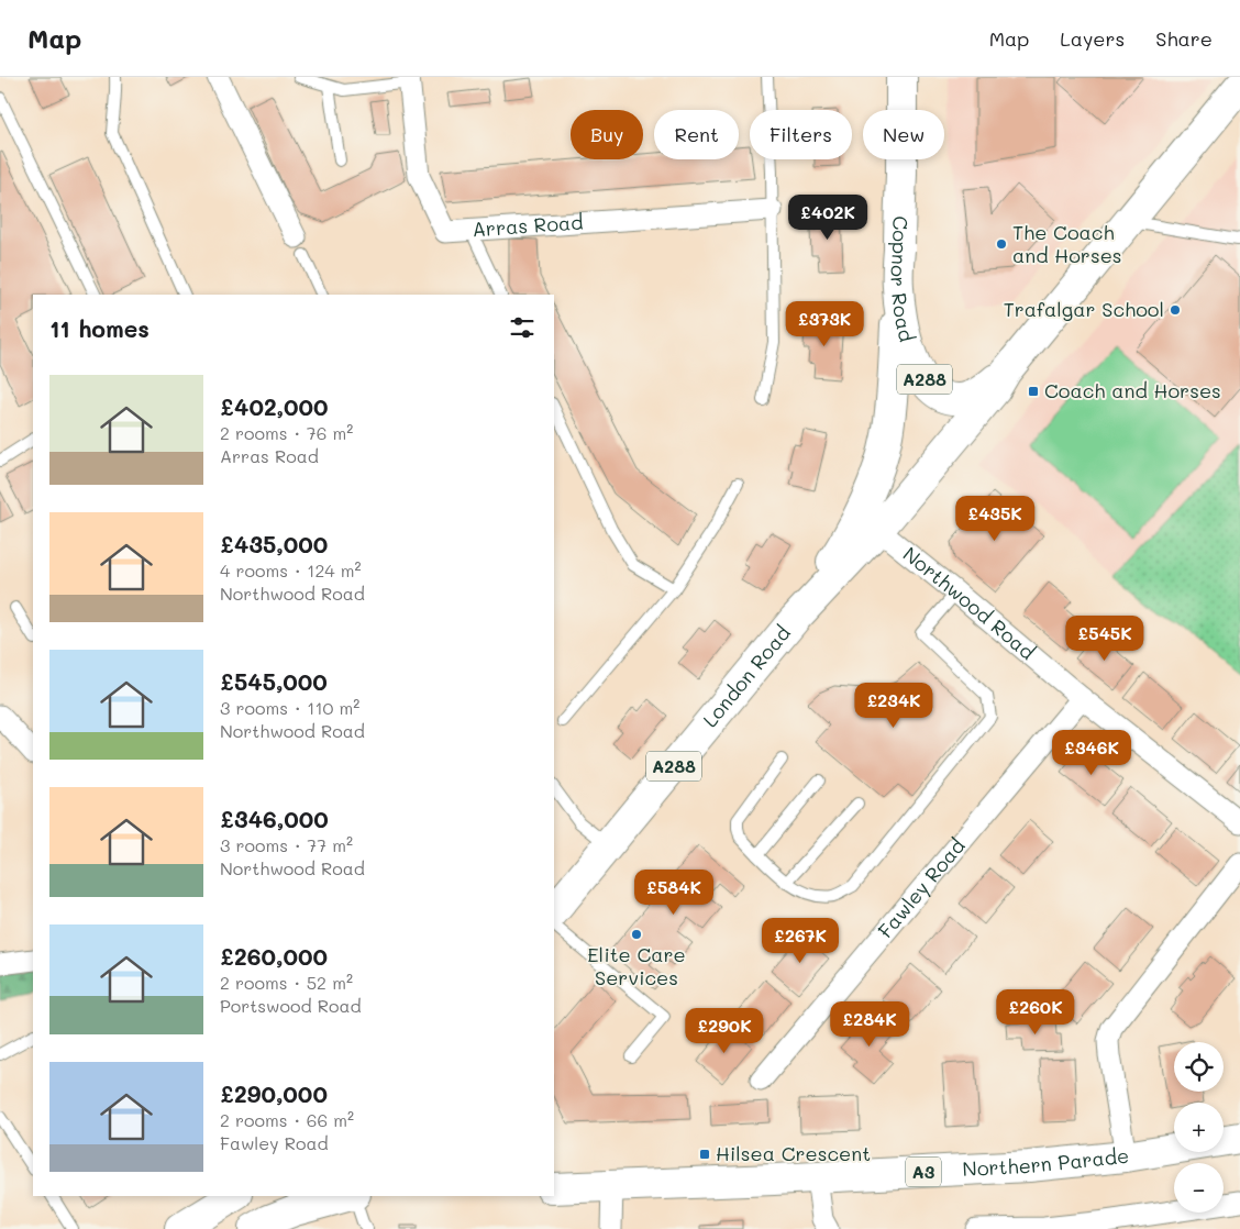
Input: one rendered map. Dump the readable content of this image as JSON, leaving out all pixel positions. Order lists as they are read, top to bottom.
{
  "streets": {
    "main road": [
      "Copnor Road",
      "A288",
      "London Road",
      "Northern Parade",
      "A3"
    ],
    "street": ["Arras Road", "Northwood Road", "Fawley Road"]
  },
  "crossings": [
    ["Copnor Road", "A288"],
    ["Copnor Road", "London Road"],
    ["A288", "London Road"],
    ["Northwood Road", "London Road"],
    ["Northwood Road", "Fawley Road"],
    ["Northern Parade", "A3"]
  ],
  "places": {
    "other": ["The Coach and Horses", "Trafalgar School", "Elite Care Services"],
    "transit": ["Coach and Horses", "Hilsea Crescent"]
  },
  "page": {
    "header": "Map",
    "nav": ["Map", "Layers", "Share"],
    "chip": [
      "Buy",
      "Rent",
      "Filters",
      "New"
    ],
    "price": [
      "£402K",
      "£373K",
      "£435K",
      "£545K",
      "£234K",
      "£346K",
      "£584K",
      "£267K",
      "£260K",
      "£284K",
      "£290K"
    ],
    "heading": "11 homes",
    "list": [
      {
        "name": "£402,000",
        "note": "2 rooms · 76 m² · Arras Road"
      },
      {
        "name": "£435,000",
        "note": "4 rooms · 124 m² · Northwood Road"
      },
      {
        "name": "£545,000",
        "note": "3 rooms · 110 m² · Northwood Road"
      },
      {
        "name": "£346,000",
        "note": "3 rooms · 77 m² · Northwood Road"
      },
      {
        "name": "£260,000",
        "note": "2 rooms · 52 m² · Portswood Road"
      },
      {
        "name": "£290,000",
        "note": "2 rooms · 66 m² · Fawley Road"
      }
    ],
    "map_buttons": ["+", "−"]
  }
}
